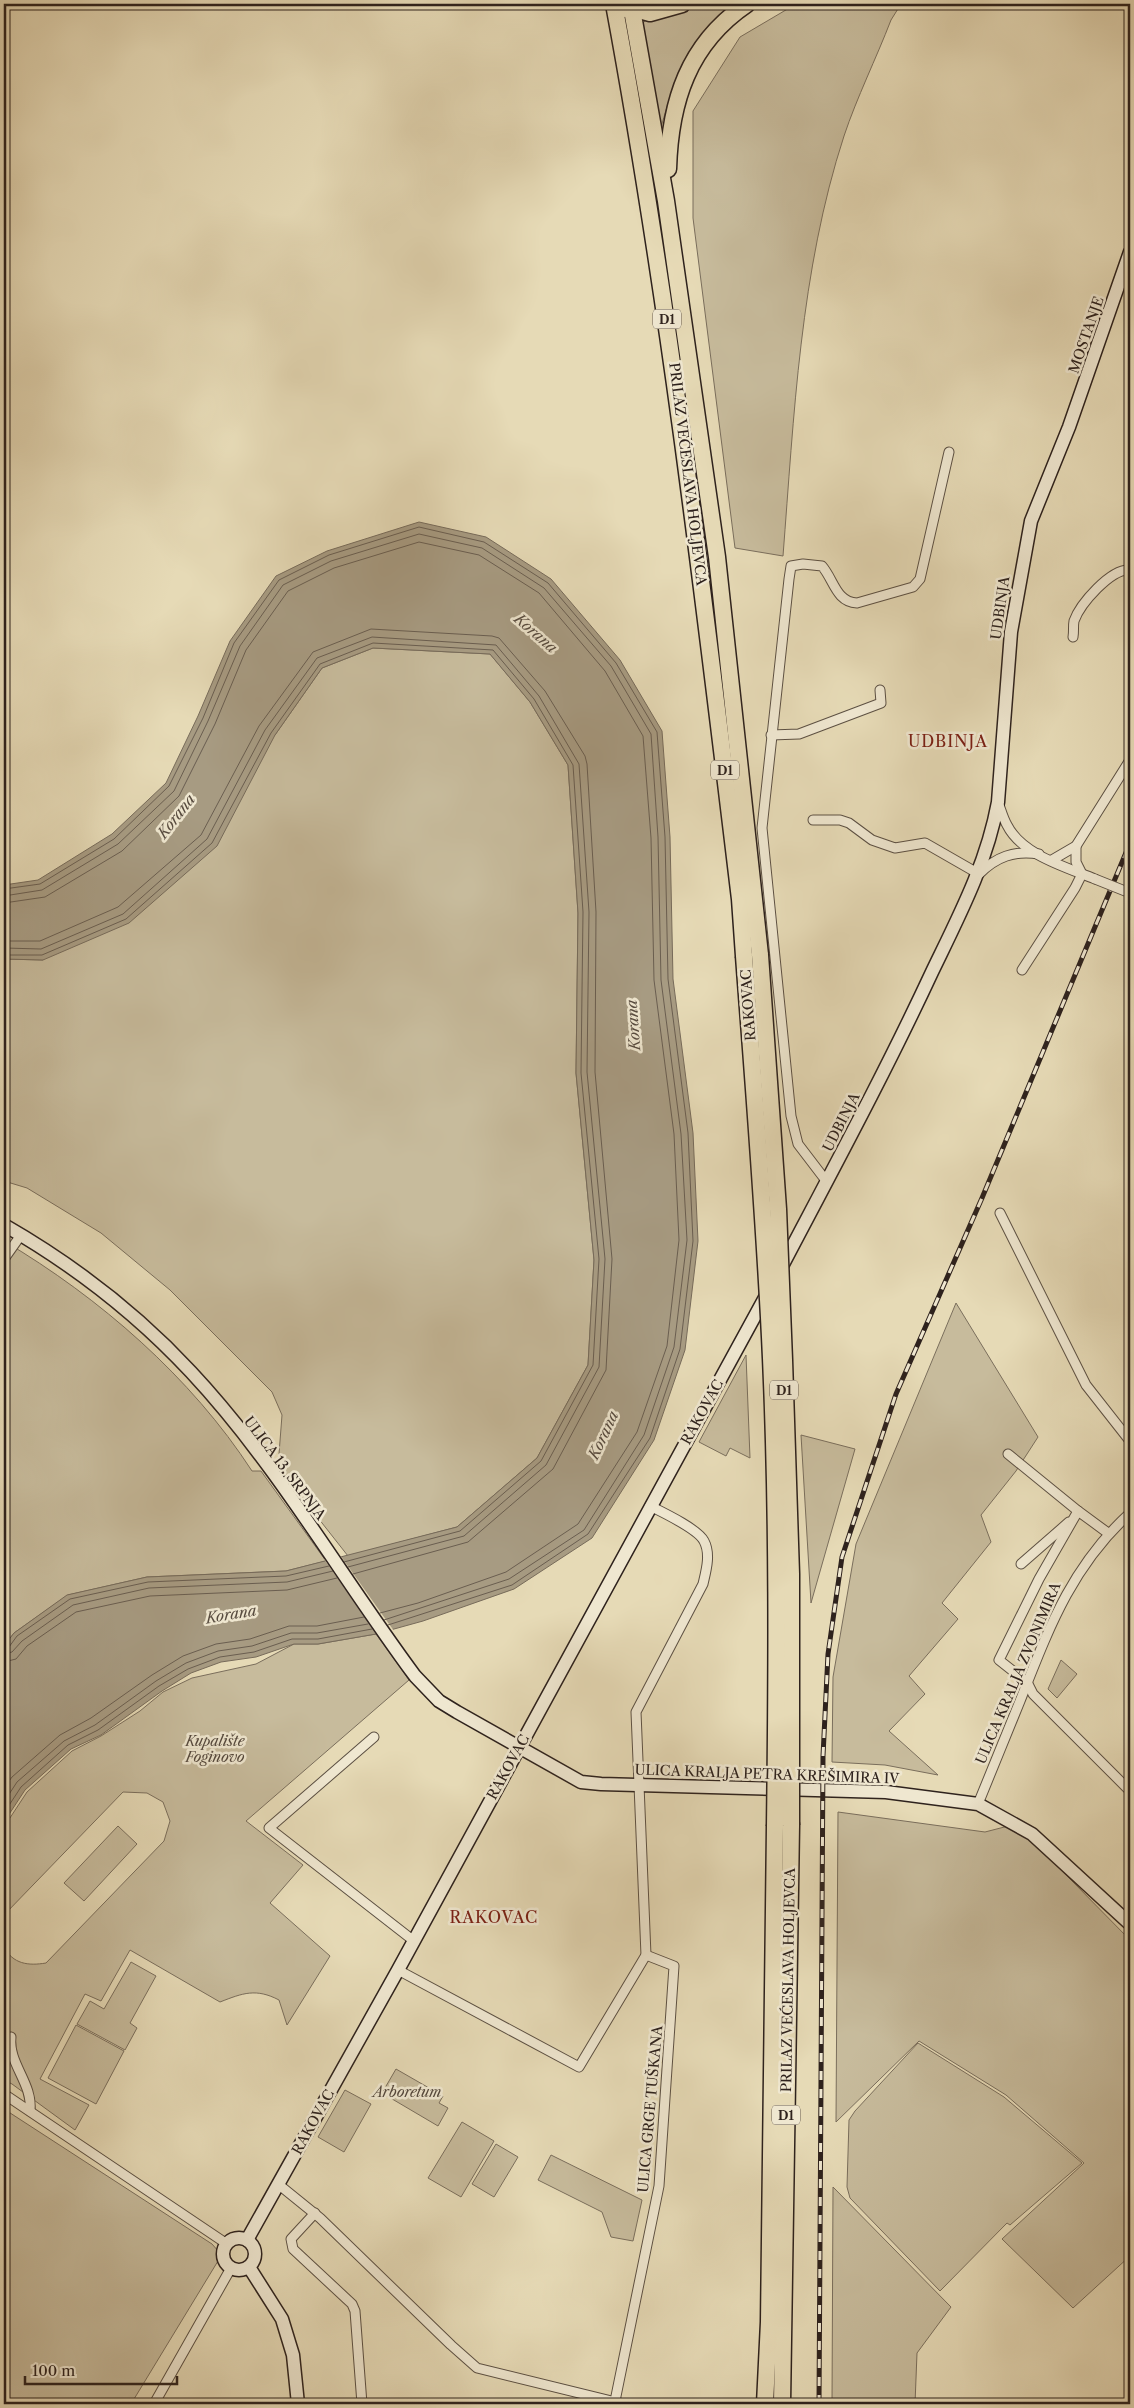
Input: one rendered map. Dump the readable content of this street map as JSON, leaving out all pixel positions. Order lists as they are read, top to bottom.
{
  "streets": {
    "highway": ["D1", "PRILAZ VEĆESLAVA HOLJEVCA", "RAKOVAC"],
    "main road": [
      "MOSTANJE",
      "UDBINJA",
      "ULICA 13. SRPNJA",
      "ULICA KRALJA PETRA KREŠIMIRA IV"
    ],
    "street": ["ULICA KRALJA ZVONIMIRA", "ULICA GRGE TUŠKANA"]
  },
  "crossings": [
    ["MOSTANJE", "UDBINJA"],
    ["PRILAZ VEĆESLAVA HOLJEVCA", "RAKOVAC"],
    ["UDBINJA", "RAKOVAC"],
    ["RAKOVAC", "ULICA 13. SRPNJA"],
    ["RAKOVAC", "ULICA KRALJA PETRA KREŠIMIRA IV"],
    ["RAKOVAC", "ULICA GRGE TUŠKANA"],
    ["ULICA 13. SRPNJA", "ULICA KRALJA PETRA KREŠIMIRA IV"],
    ["ULICA KRALJA ZVONIMIRA", "ULICA KRALJA PETRA KREŠIMIRA IV"]
  ],
  "districts": ["UDBINJA", "RAKOVAC"],
  "water": ["Korana"],
  "parks": ["Kupalište Foginovo", "Arboretum"],
  "scale_bar": "100 m"
}
